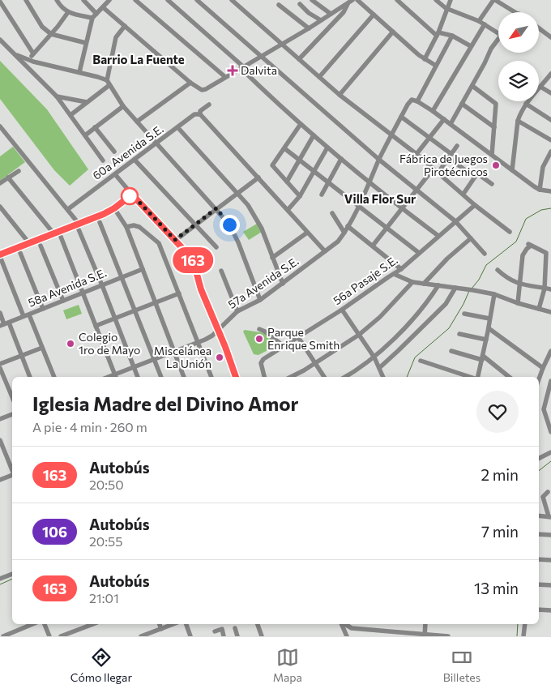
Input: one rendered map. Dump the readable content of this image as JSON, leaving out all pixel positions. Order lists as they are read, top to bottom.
{
  "streets": {
    "street": [
      "60a Avenida S.E.",
      "56a Pasaje S.E.",
      "57a Avenida S.E.",
      "58a Avenida S.E."
    ]
  },
  "districts": ["Barrio La Fuente", "Villa Flor Sur"],
  "places": {
    "health": ["Dalvita"],
    "other": [
      "Fábrica de Juegos Pirotécnicos",
      "Parque Enrique Smith",
      "Colegio 1ro de Mayo",
      "Miscelánea La Unión"
    ]
  },
  "lines": ["bus line 163"],
  "north": "bottom left",
  "page": {
    "on_map": "163",
    "heading": ["Iglesia Madre del Divino Amor", "A pie · 4 min · 260 m"],
    "list": [
      {
        "mark": "163",
        "name": "Autobús",
        "note": "20:50",
        "value": "2 min"
      },
      {
        "mark": "106",
        "name": "Autobús",
        "note": "20:55",
        "value": "7 min"
      },
      {
        "mark": "163",
        "name": "Autobús",
        "note": "21:01",
        "value": "13 min"
      }
    ],
    "tabs": ["Cómo llegar", "Mapa", "Billetes"]
  }
}
